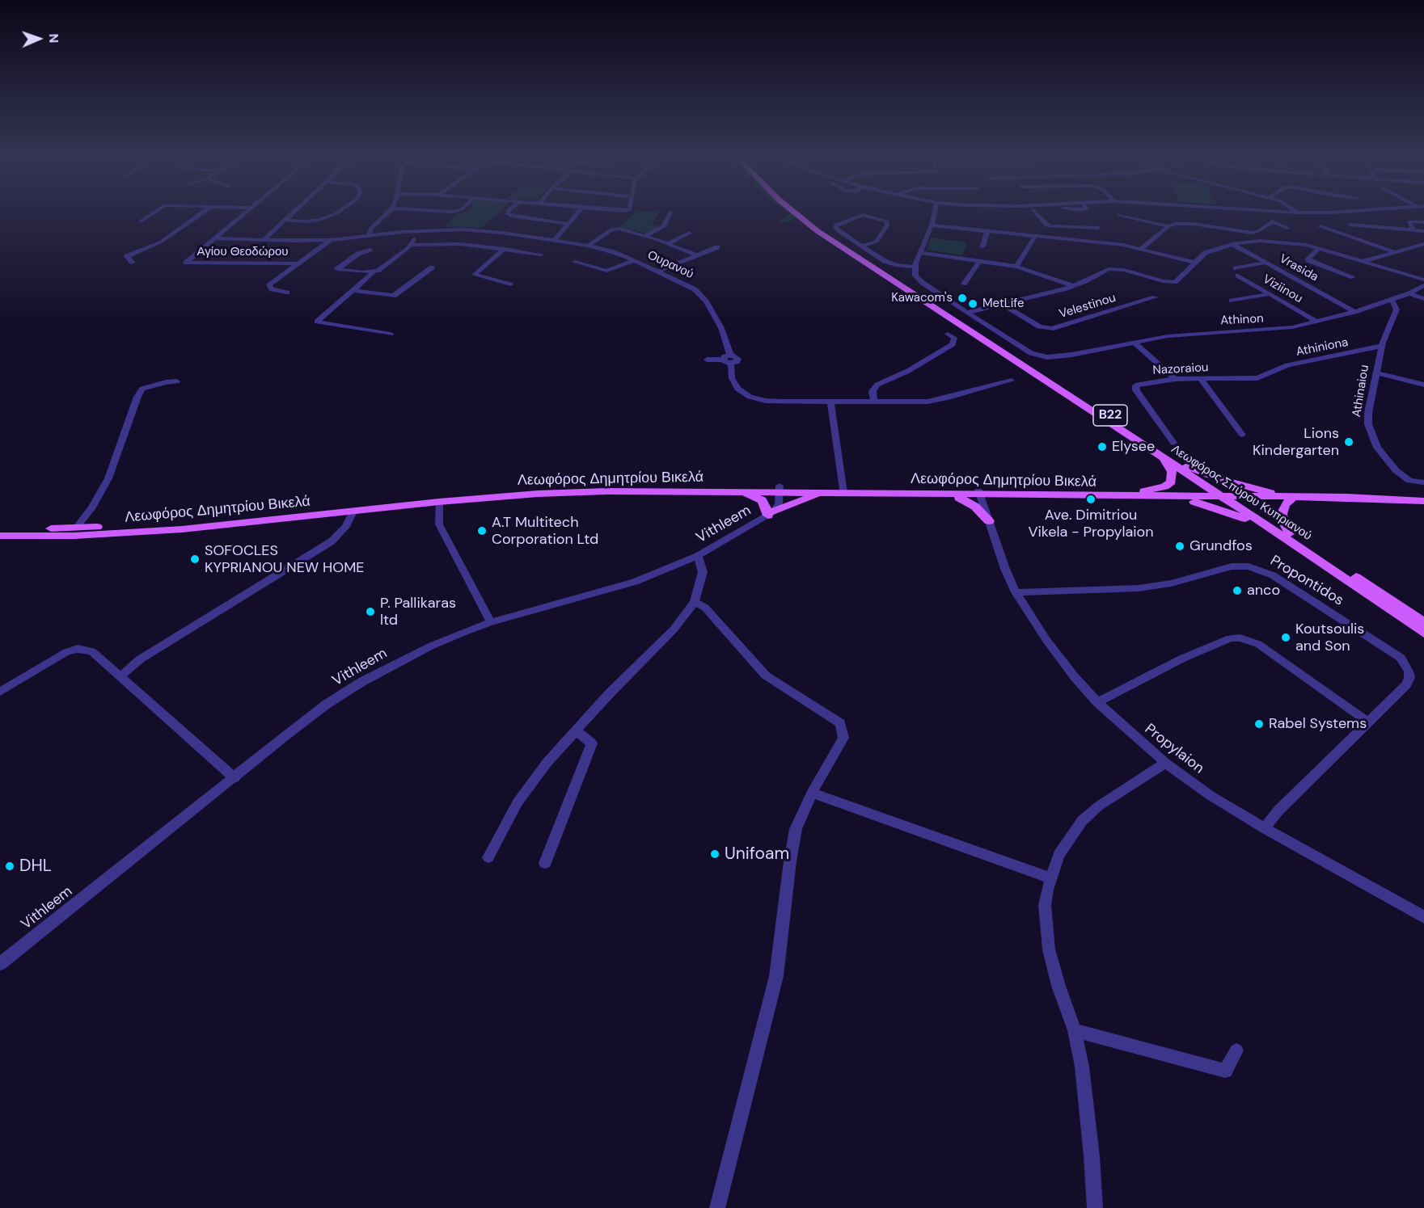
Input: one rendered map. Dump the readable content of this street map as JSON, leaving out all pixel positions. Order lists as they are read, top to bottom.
{
  "streets": {
    "main road": ["B22", "Λεωφόρος Δημητρίου Βικελά", "Λεωφόρος Σπύρου Κυπριανού"],
    "street": [
      "Αγίου Θεοδώρου",
      "Ουρανού",
      "Vrasida",
      "Viziinou",
      "Velestinou",
      "Athinon",
      "Athiniona",
      "Nazoraiou",
      "Athinaiou",
      "Vithleem",
      "Propontidos",
      "Propylaion"
    ]
  },
  "crossings": [
    ["Αγίου Θεοδώρου", "Ουρανού"],
    ["Vrasida", "Athinon"],
    ["Viziinou", "Athinon"],
    ["Athinon", "Athinaiou"],
    ["Athiniona", "Nazoraiou"],
    ["Athiniona", "Athinaiou"],
    ["Λεωφόρος Δημητρίου Βικελά", "Λεωφόρος Σπύρου Κυπριανού"],
    ["Λεωφόρος Δημητρίου Βικελά", "Vithleem"],
    ["Λεωφόρος Δημητρίου Βικελά", "Propylaion"],
    ["Propontidos", "Propylaion"]
  ],
  "places": [
    "Kawacom's",
    "MetLife",
    "Lions Kindergarten",
    "Elysee",
    "Ave. Dimitriou Vikela - Propylaion",
    "A.T Multitech Corporation Ltd",
    "Grundfos",
    "SOFOCLES KYPRIANOU NEW HOME",
    "anco",
    "P. Pallikaras ltd",
    "Koutsoulis and Son",
    "Rabel Systems",
    "Unifoam",
    "DHL"
  ],
  "north": "right"
}
